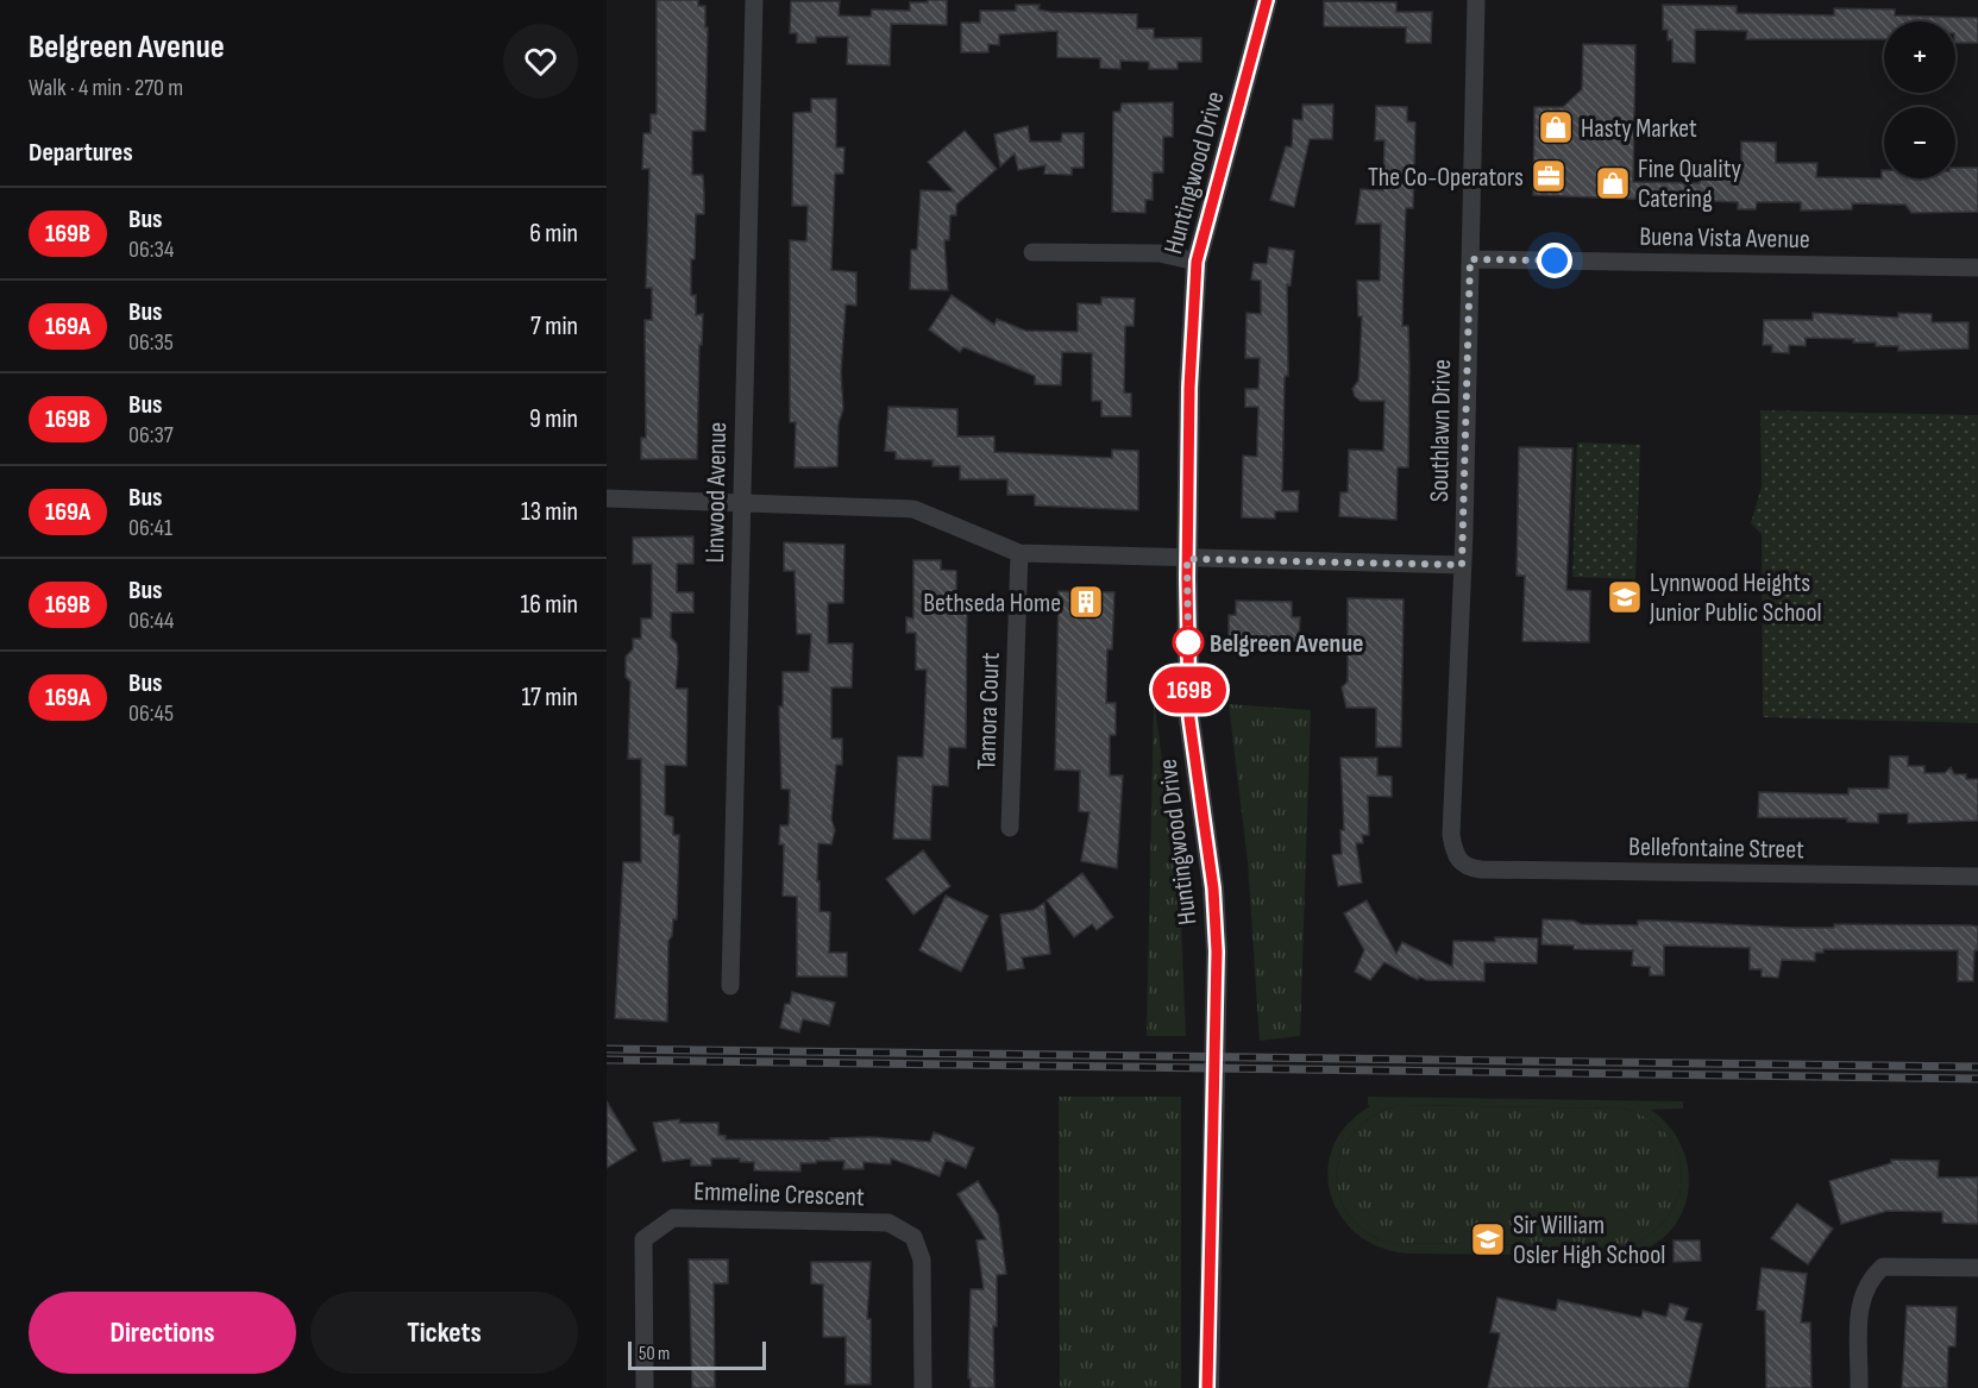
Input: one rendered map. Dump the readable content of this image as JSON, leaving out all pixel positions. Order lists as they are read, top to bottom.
{
  "streets": {
    "street": [
      "Huntingwood Drive",
      "Buena Vista Avenue",
      "Southlawn Drive",
      "Linwood Avenue",
      "Tamora Court",
      "Bellefontaine Street",
      "Emmeline Crescent"
    ]
  },
  "crossings": [
    ["Buena Vista Avenue", "Southlawn Drive"],
    ["Southlawn Drive", "Bellefontaine Street"]
  ],
  "places": {
    "shop": ["Hasty Market", "Fine Quality Catering"],
    "office": ["The Co-Operators"],
    "school or university": ["Lynnwood Heights Junior Public School", "Sir William Osler High School"],
    "building": ["Bethseda Home"],
    "other": ["Belgreen Avenue"]
  },
  "lines": ["bus line 169B"],
  "scale_bar": "50 m",
  "page": {
    "heading": [
      ["Belgreen Avenue", "Walk · 4 min · 270 m"],
      "Departures"
    ],
    "on_map": "169B",
    "map_buttons": ["+", "−"],
    "list": [
      {
        "mark": "169B",
        "name": "Bus",
        "note": "06:34",
        "value": "6 min"
      },
      {
        "mark": "169A",
        "name": "Bus",
        "note": "06:35",
        "value": "7 min"
      },
      {
        "mark": "169B",
        "name": "Bus",
        "note": "06:37",
        "value": "9 min"
      },
      {
        "mark": "169A",
        "name": "Bus",
        "note": "06:41",
        "value": "13 min"
      },
      {
        "mark": "169B",
        "name": "Bus",
        "note": "06:44",
        "value": "16 min"
      },
      {
        "mark": "169A",
        "name": "Bus",
        "note": "06:45",
        "value": "17 min"
      }
    ],
    "buttons": ["Directions", "Tickets"],
    "scale": "50 m"
  }
}
